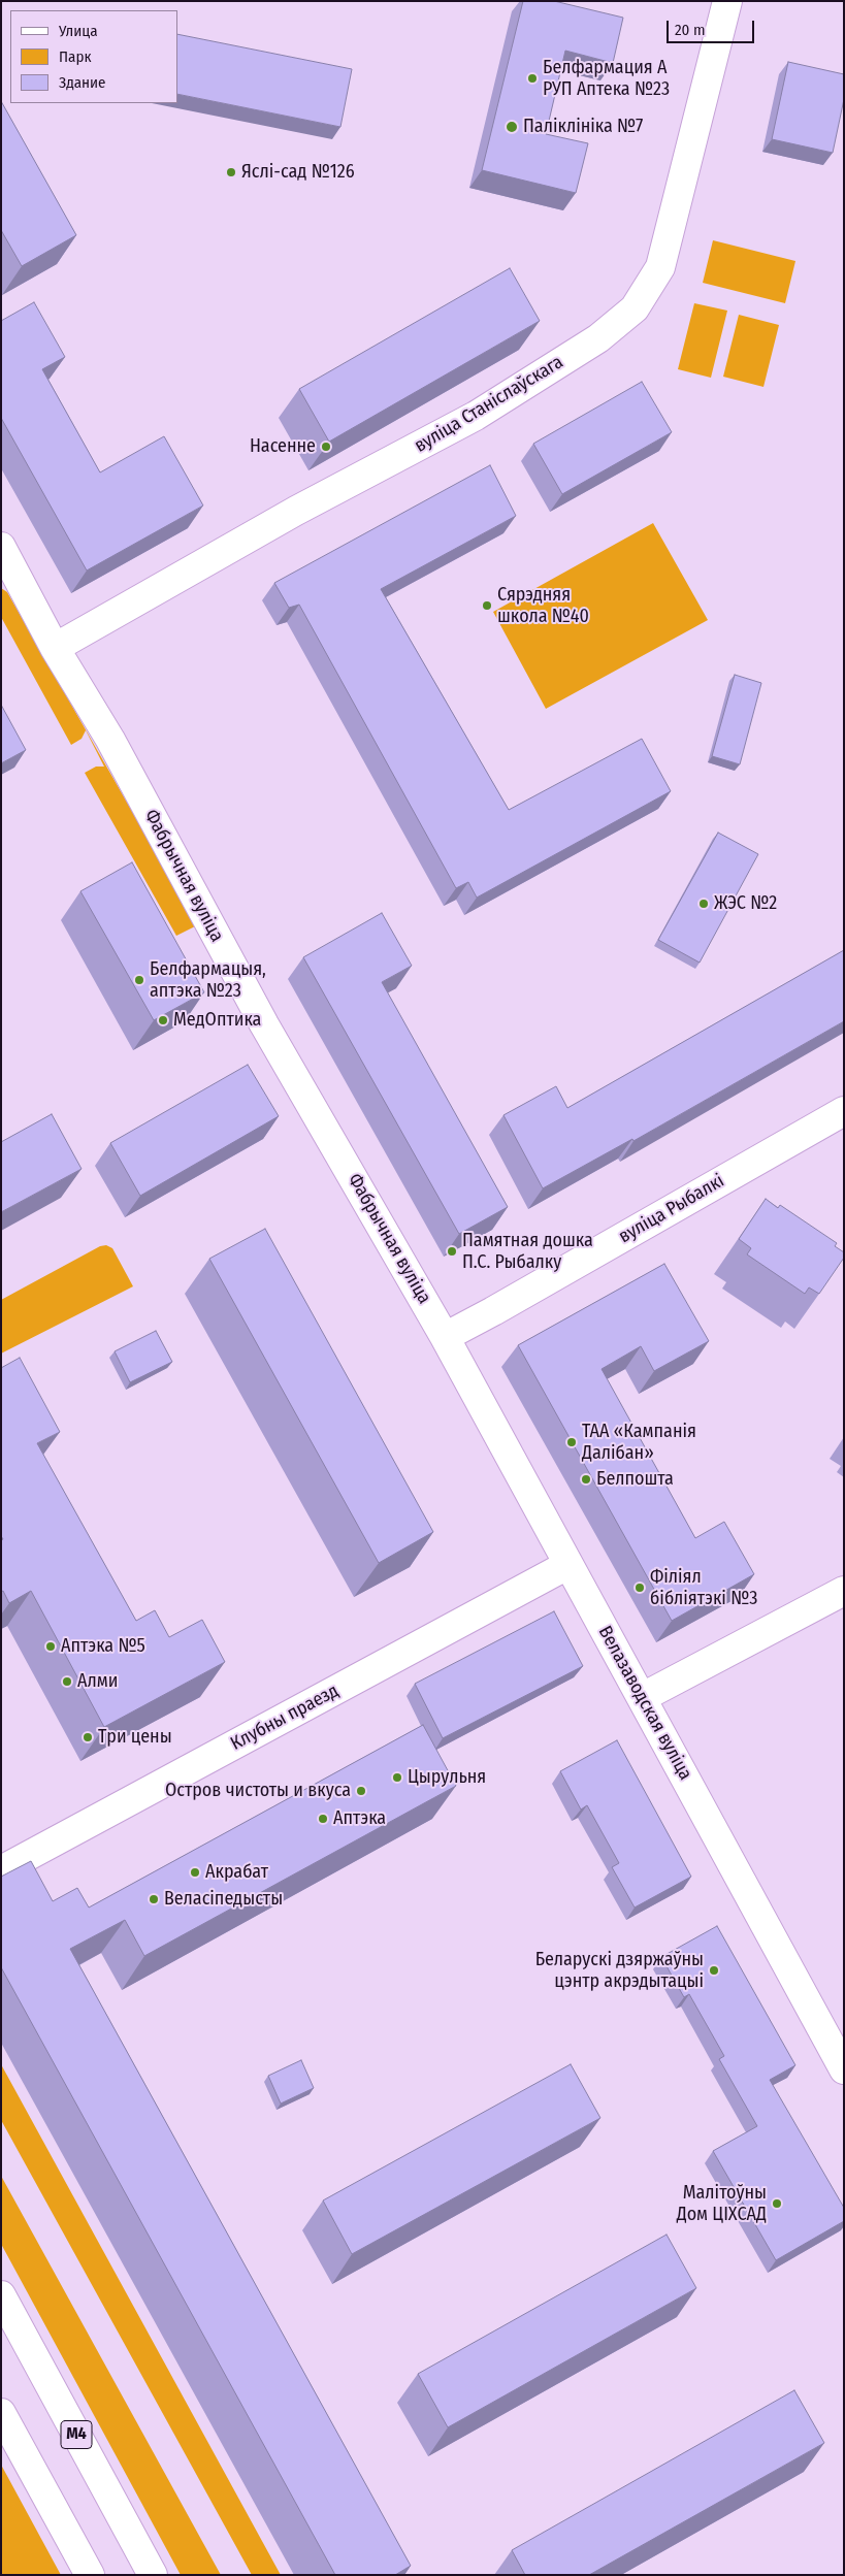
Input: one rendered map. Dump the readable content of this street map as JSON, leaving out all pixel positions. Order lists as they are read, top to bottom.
{
  "streets": {
    "street": [
      "вуліца Станіслаўскага",
      "Фабрычная вуліца",
      "вуліца Рыбалкі",
      "Велазаводская вуліца",
      "Клубны праезд",
      "М4"
    ]
  },
  "crossings": [
    ["вуліца Станіслаўскага", "Фабрычная вуліца"],
    ["Фабрычная вуліца", "вуліца Рыбалкі"],
    ["Фабрычная вуліца", "Велазаводская вуліца"],
    ["вуліца Рыбалкі", "Велазаводская вуліца"],
    ["Велазаводская вуліца", "Клубны праезд"]
  ],
  "places": [
    "Белфармация А РУП Аптека №23",
    "Паліклініка №7",
    "Яслі-сад №126",
    "Насенне",
    "Сярэдняя школа №40",
    "ЖЭС №2",
    "Белфармацыя, аптэка №23",
    "МедОптика",
    "Памятная дошка П.С. Рыбалку",
    "ТАА «Кампанія Далібан»",
    "Белпошта",
    "Філіял бібліятэкі №3",
    "Аптэка №5",
    "Алми",
    "Три цены",
    "Цырульня",
    "Остров чистоты и вкуса",
    "Аптэка",
    "Акрабат",
    "Веласіпедысты",
    "Беларускі дзяржаўны цэнтр акрэдытацыі",
    "Малітоўны Дом ЦІХСАД"
  ],
  "legend": ["Улица", "Парк", "Здание"],
  "scale_bar": "20 m"
}
